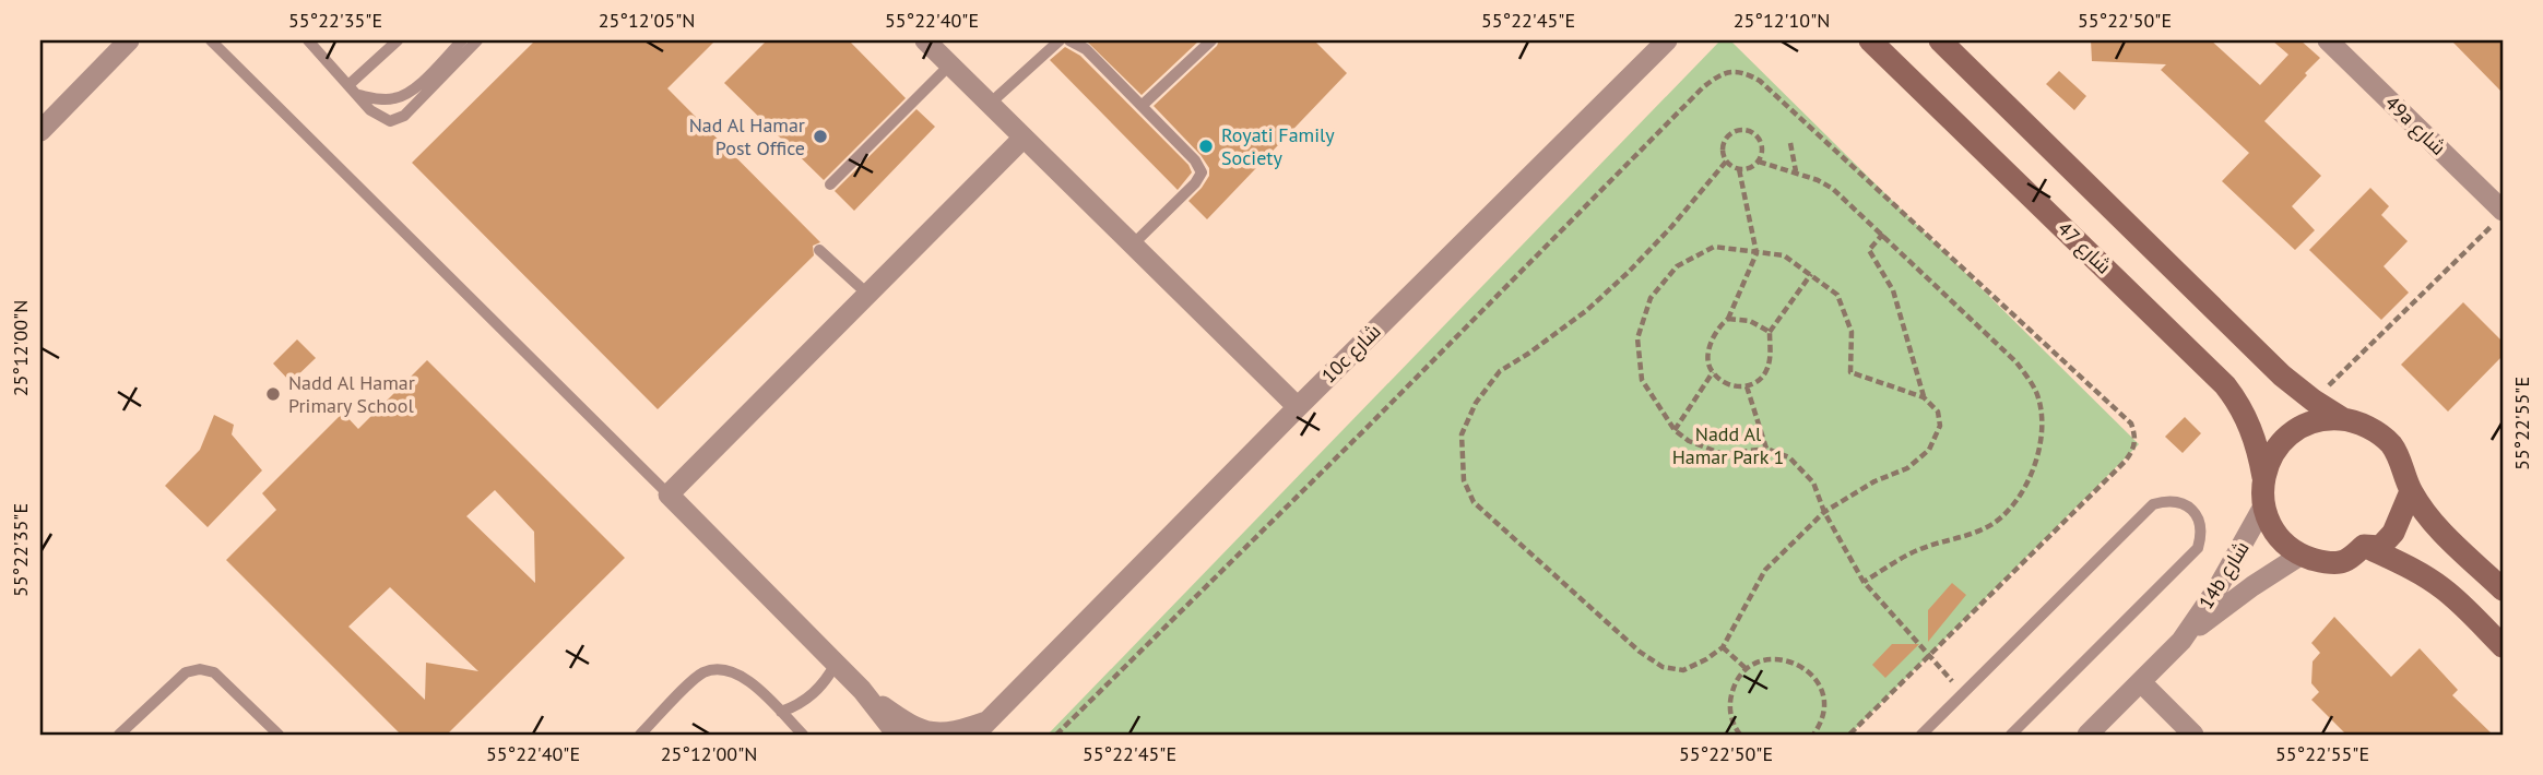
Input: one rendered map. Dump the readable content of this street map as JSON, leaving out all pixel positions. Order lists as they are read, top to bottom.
{
  "streets": {
    "street": [
      "49a شارع",
      "شارع 47",
      "10c شارع",
      "14b شارع"
    ]
  },
  "crossings": [
    ["شارع 47", "14b شارع"]
  ],
  "parks": ["Nadd Al Hamar Park 1"],
  "places": ["Nad Al Hamar Post Office", "Royati Family Society", "Nadd Al Hamar Primary School"],
  "coordinates": [
    "55°22'35\"E",
    "25°12'05\"N",
    "55°22'40\"E",
    "55°22'45\"E",
    "25°12'10\"N",
    "55°22'50\"E",
    "25°12'00\"N",
    "55°22'55\"E"
  ]
}
